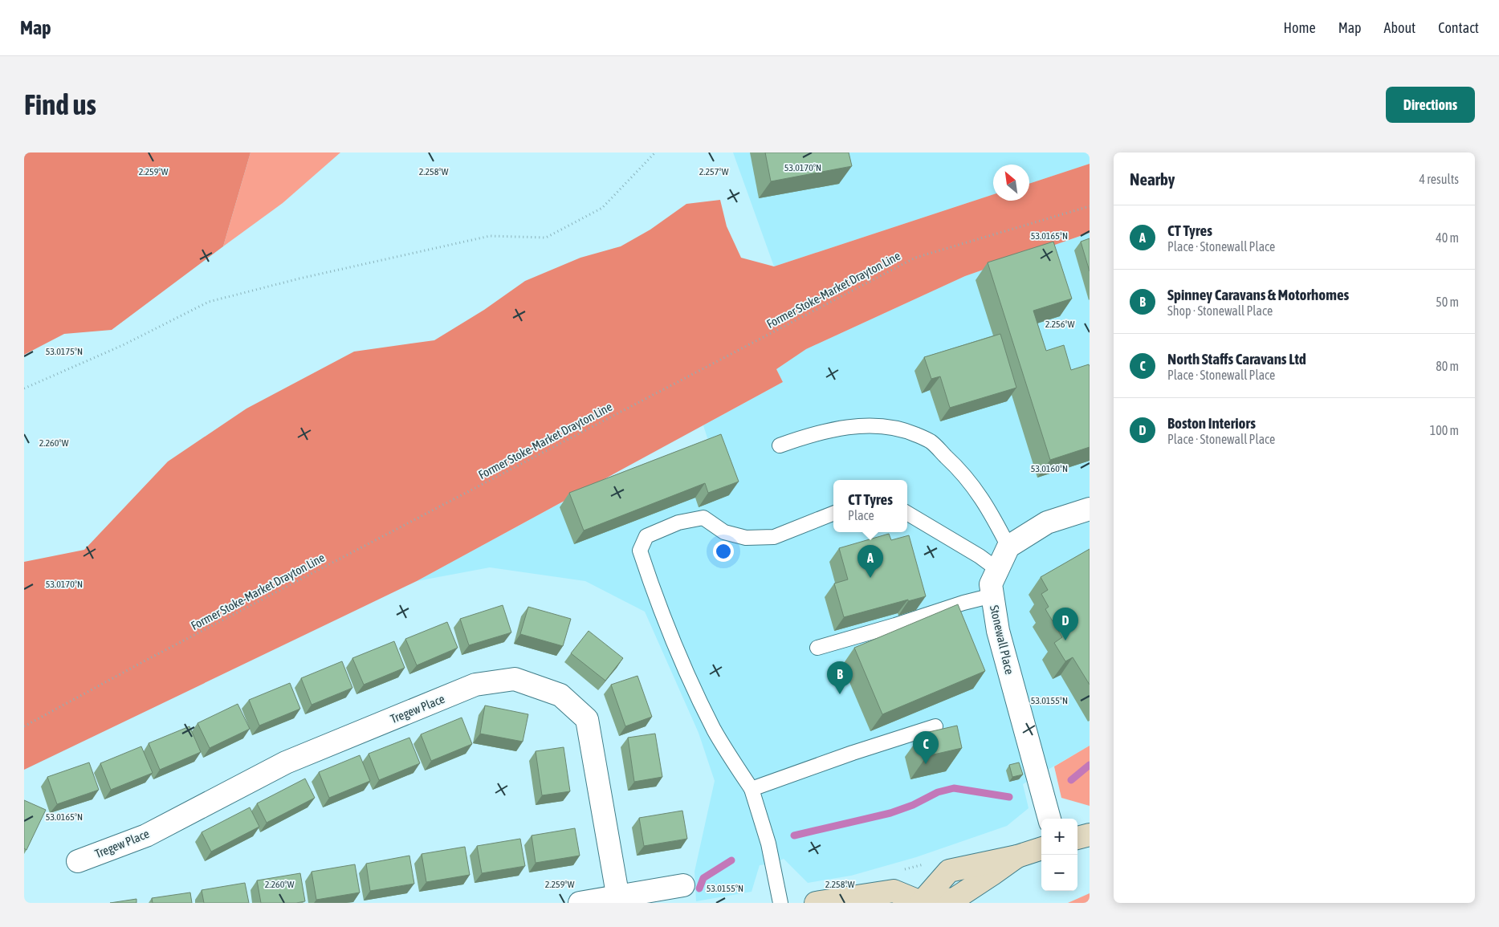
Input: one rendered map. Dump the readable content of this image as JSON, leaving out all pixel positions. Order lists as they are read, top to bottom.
{
  "streets": {
    "street": ["Stonewall Place", "Tregew Place"],
    "path": ["Former Stoke-Market Drayton Line"]
  },
  "north": "top left",
  "page": {
    "header": "Map",
    "nav": [
      "Home",
      "Map",
      "About",
      "Contact"
    ],
    "buttons": "Directions",
    "title": "Find us",
    "heading": ["Nearby", "4 results"],
    "list": [
      {
        "mark": "A",
        "name": "CT Tyres",
        "note": "Place · Stonewall Place",
        "value": "40 m"
      },
      {
        "mark": "B",
        "name": "Spinney Caravans & Motorhomes",
        "note": "Shop · Stonewall Place",
        "value": "50 m"
      },
      {
        "mark": "C",
        "name": "North Staffs Caravans Ltd",
        "note": "Place · Stonewall Place",
        "value": "80 m"
      },
      {
        "mark": "D",
        "name": "Boston Interiors",
        "note": "Place · Stonewall Place",
        "value": "100 m"
      }
    ],
    "popup": ["CT Tyres", "Place"],
    "pins": [
      "A",
      "D",
      "B",
      "C"
    ],
    "map_buttons": ["+", "−"]
  },
  "coordinates": [
    "53.0170°N",
    "2.259°W",
    "2.258°W",
    "2.257°W",
    "53.0165°N",
    "2.256°W",
    "53.0175°N",
    "2.260°W",
    "53.0160°N",
    "53.0155°N"
  ]
}
